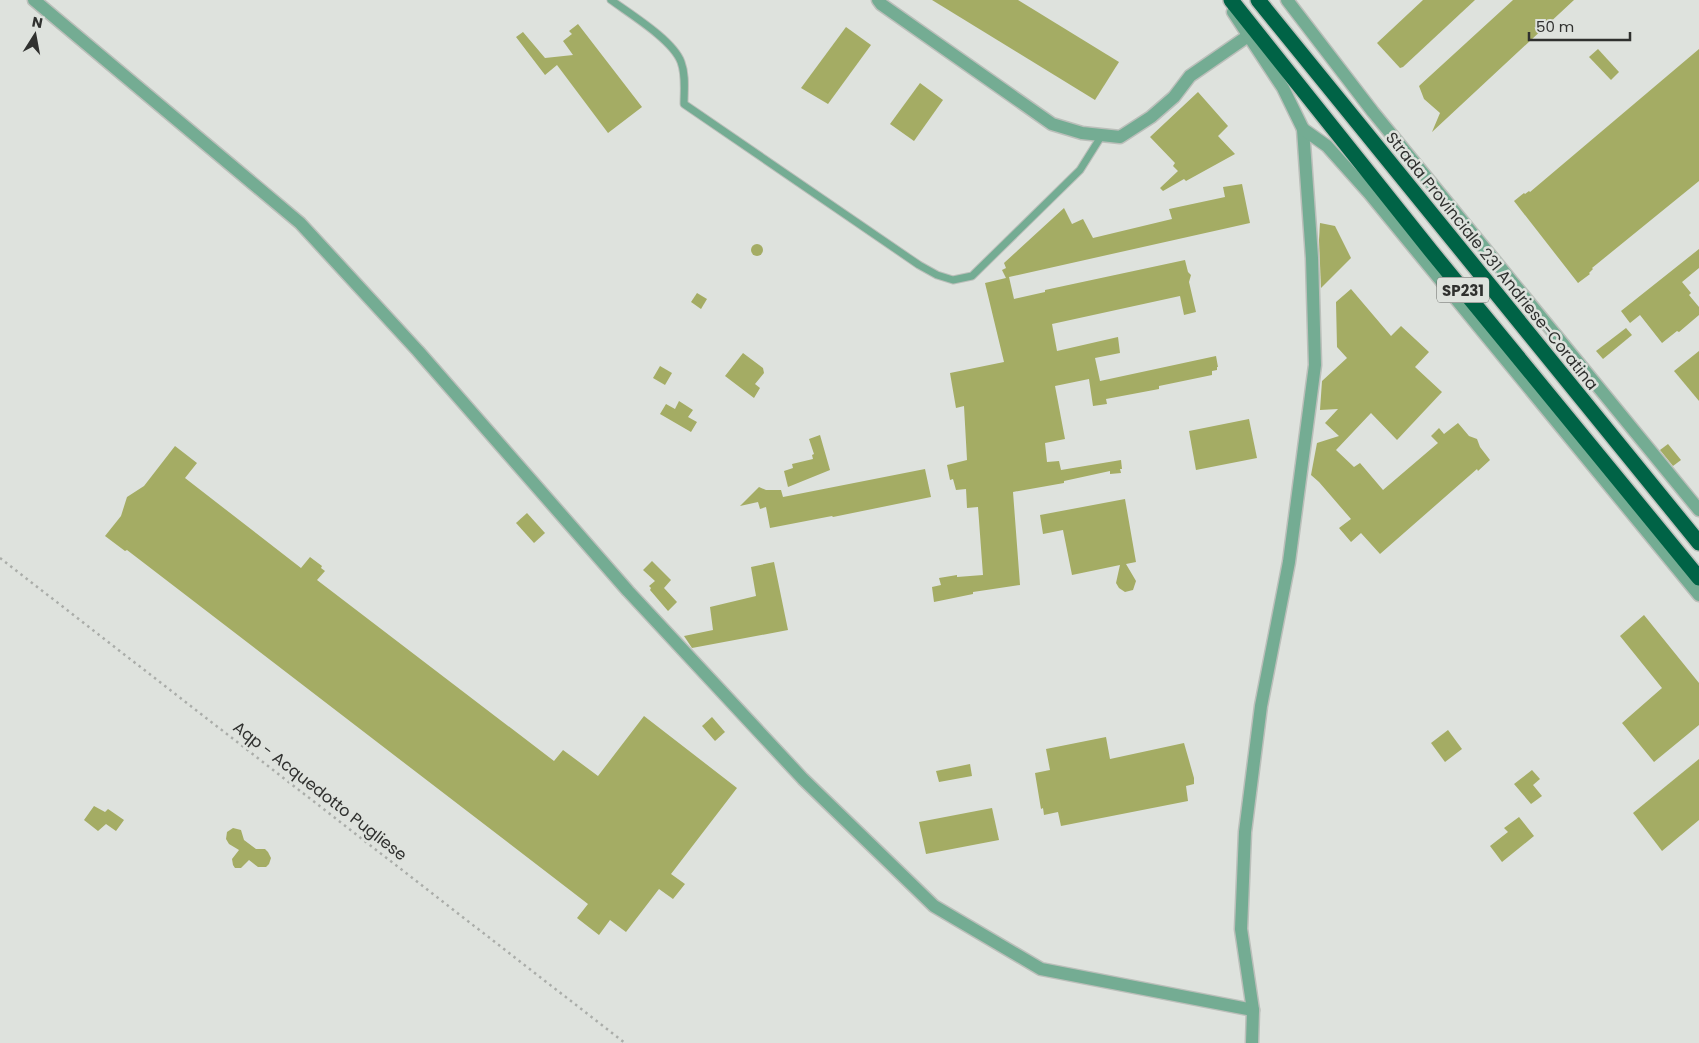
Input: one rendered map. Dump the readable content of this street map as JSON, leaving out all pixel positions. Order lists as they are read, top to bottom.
{
  "streets": {
    "highway": ["Strada Provinciale 231 Andriese-Coratina", "SP231"],
    "path": ["Aqp - Acquedotto Pugliese"]
  },
  "scale_bar": "50 m",
  "north": "top"
}
